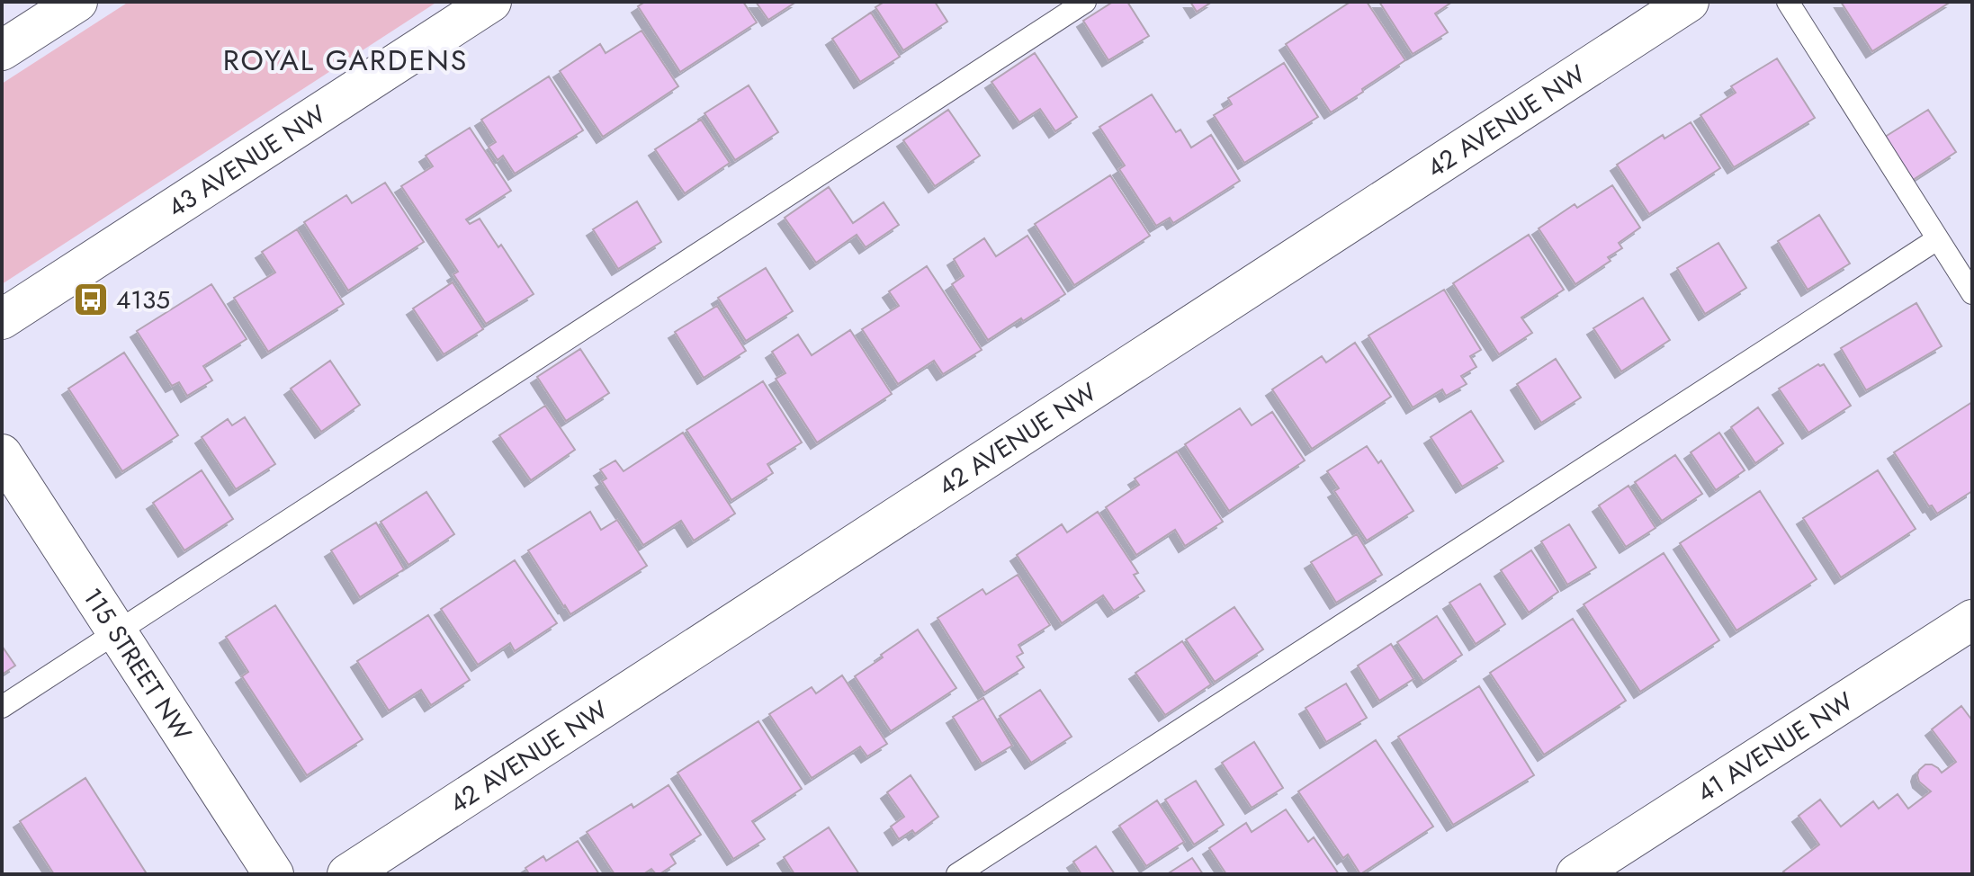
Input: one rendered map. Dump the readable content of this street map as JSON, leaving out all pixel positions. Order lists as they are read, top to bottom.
{
  "streets": {
    "street": [
      "42 AVENUE NW",
      "43 AVENUE NW",
      "115 STREET NW",
      "41 AVENUE NW"
    ]
  },
  "districts": ["ROYAL GARDENS"],
  "places": {
    "bus stop": ["4135"]
  }
}
